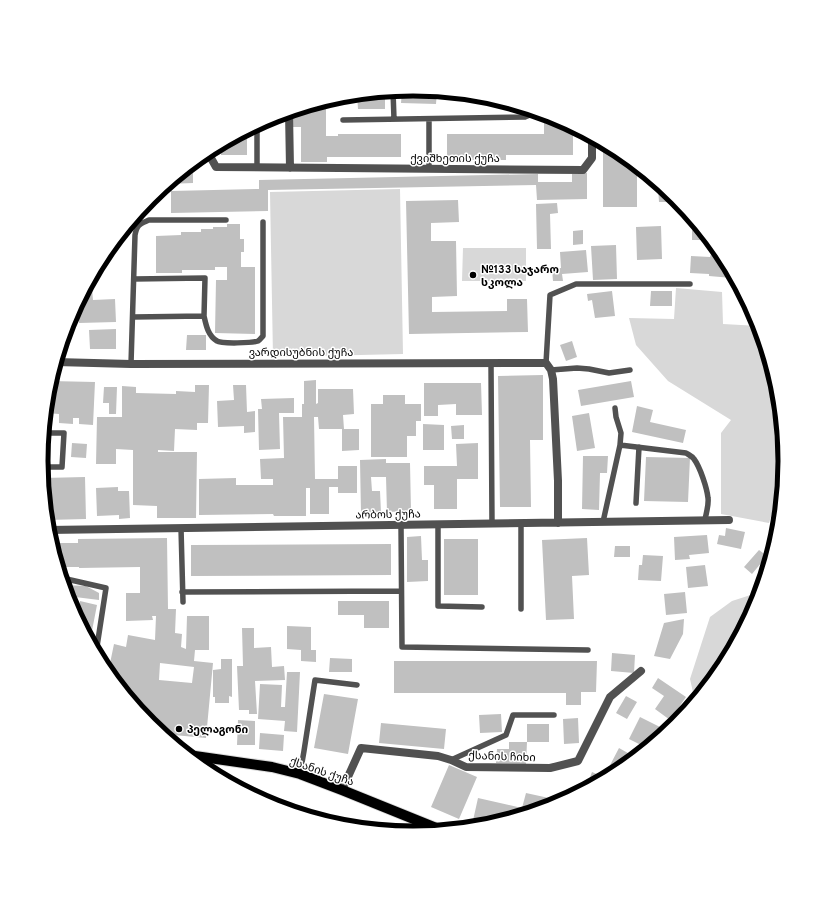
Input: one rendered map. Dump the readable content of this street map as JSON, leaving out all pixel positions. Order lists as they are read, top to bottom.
{
  "streets": {
    "main road": ["ქსანის ქუჩა"],
    "street": [
      "ქვიშხეთის ქუჩა",
      "ვარდისუბნის ქუჩა",
      "არბოს ქუჩა",
      "ქსანის ჩიხი"
    ]
  },
  "crossings": [
    ["ქსანის ჩიხი", "ქსანის ქუჩა"]
  ],
  "places": ["№133 საჯარო სკოლა", "პელაგონი"]
}
